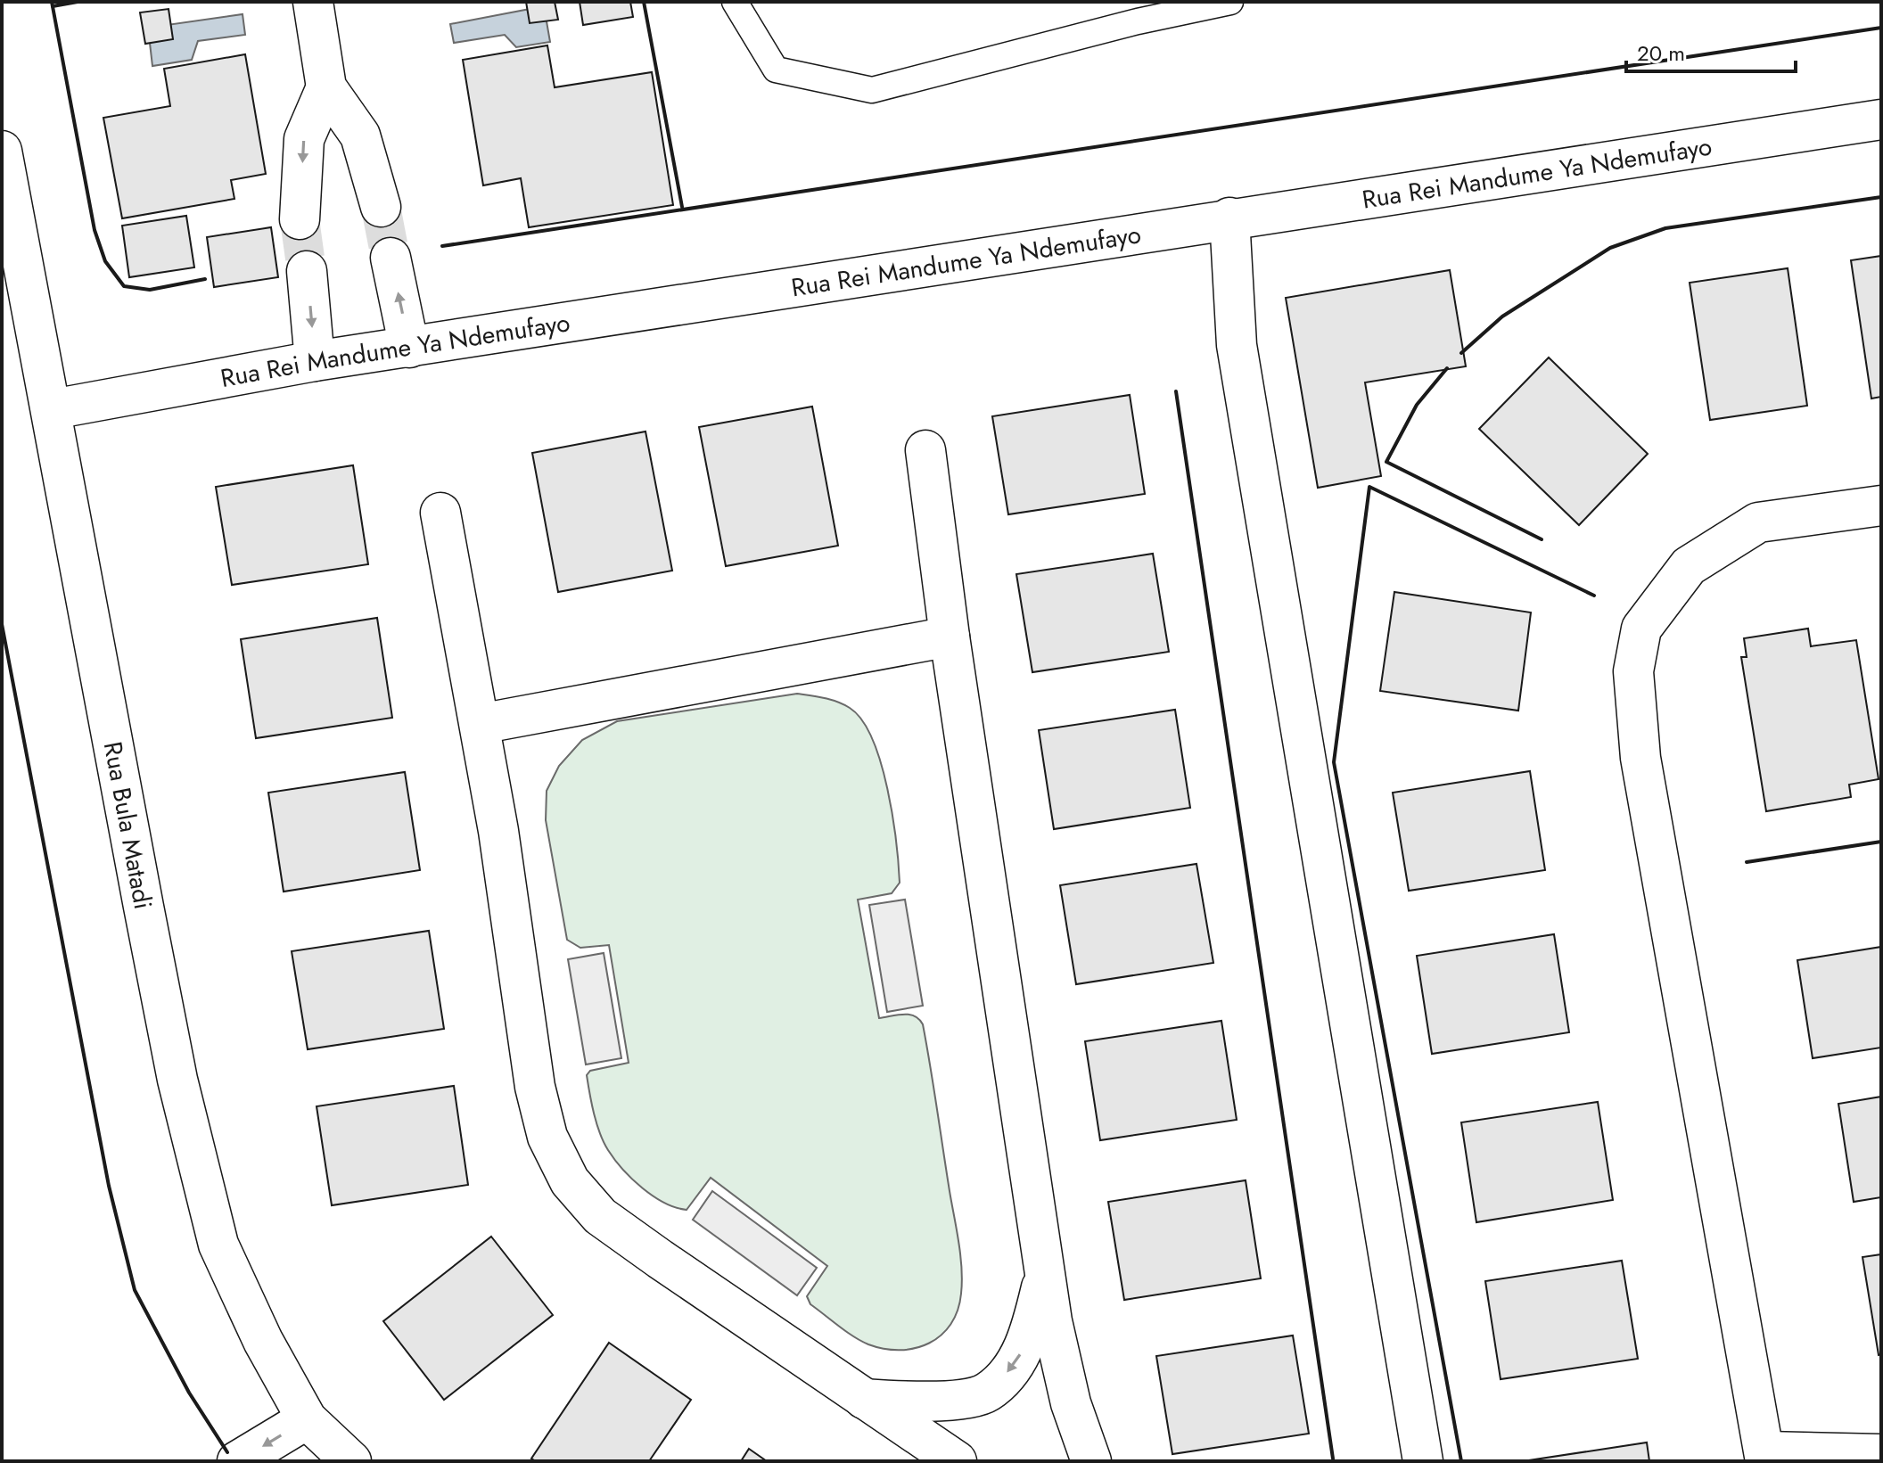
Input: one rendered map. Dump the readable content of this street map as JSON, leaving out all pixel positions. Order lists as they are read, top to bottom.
{
  "streets": {
    "street": ["Rua Rei Mandume Ya Ndemufayo", "Rua Bula Matadi"]
  },
  "crossings": [
    ["Rua Rei Mandume Ya Ndemufayo", "Rua Bula Matadi"]
  ],
  "scale_bar": "20 m"
}
